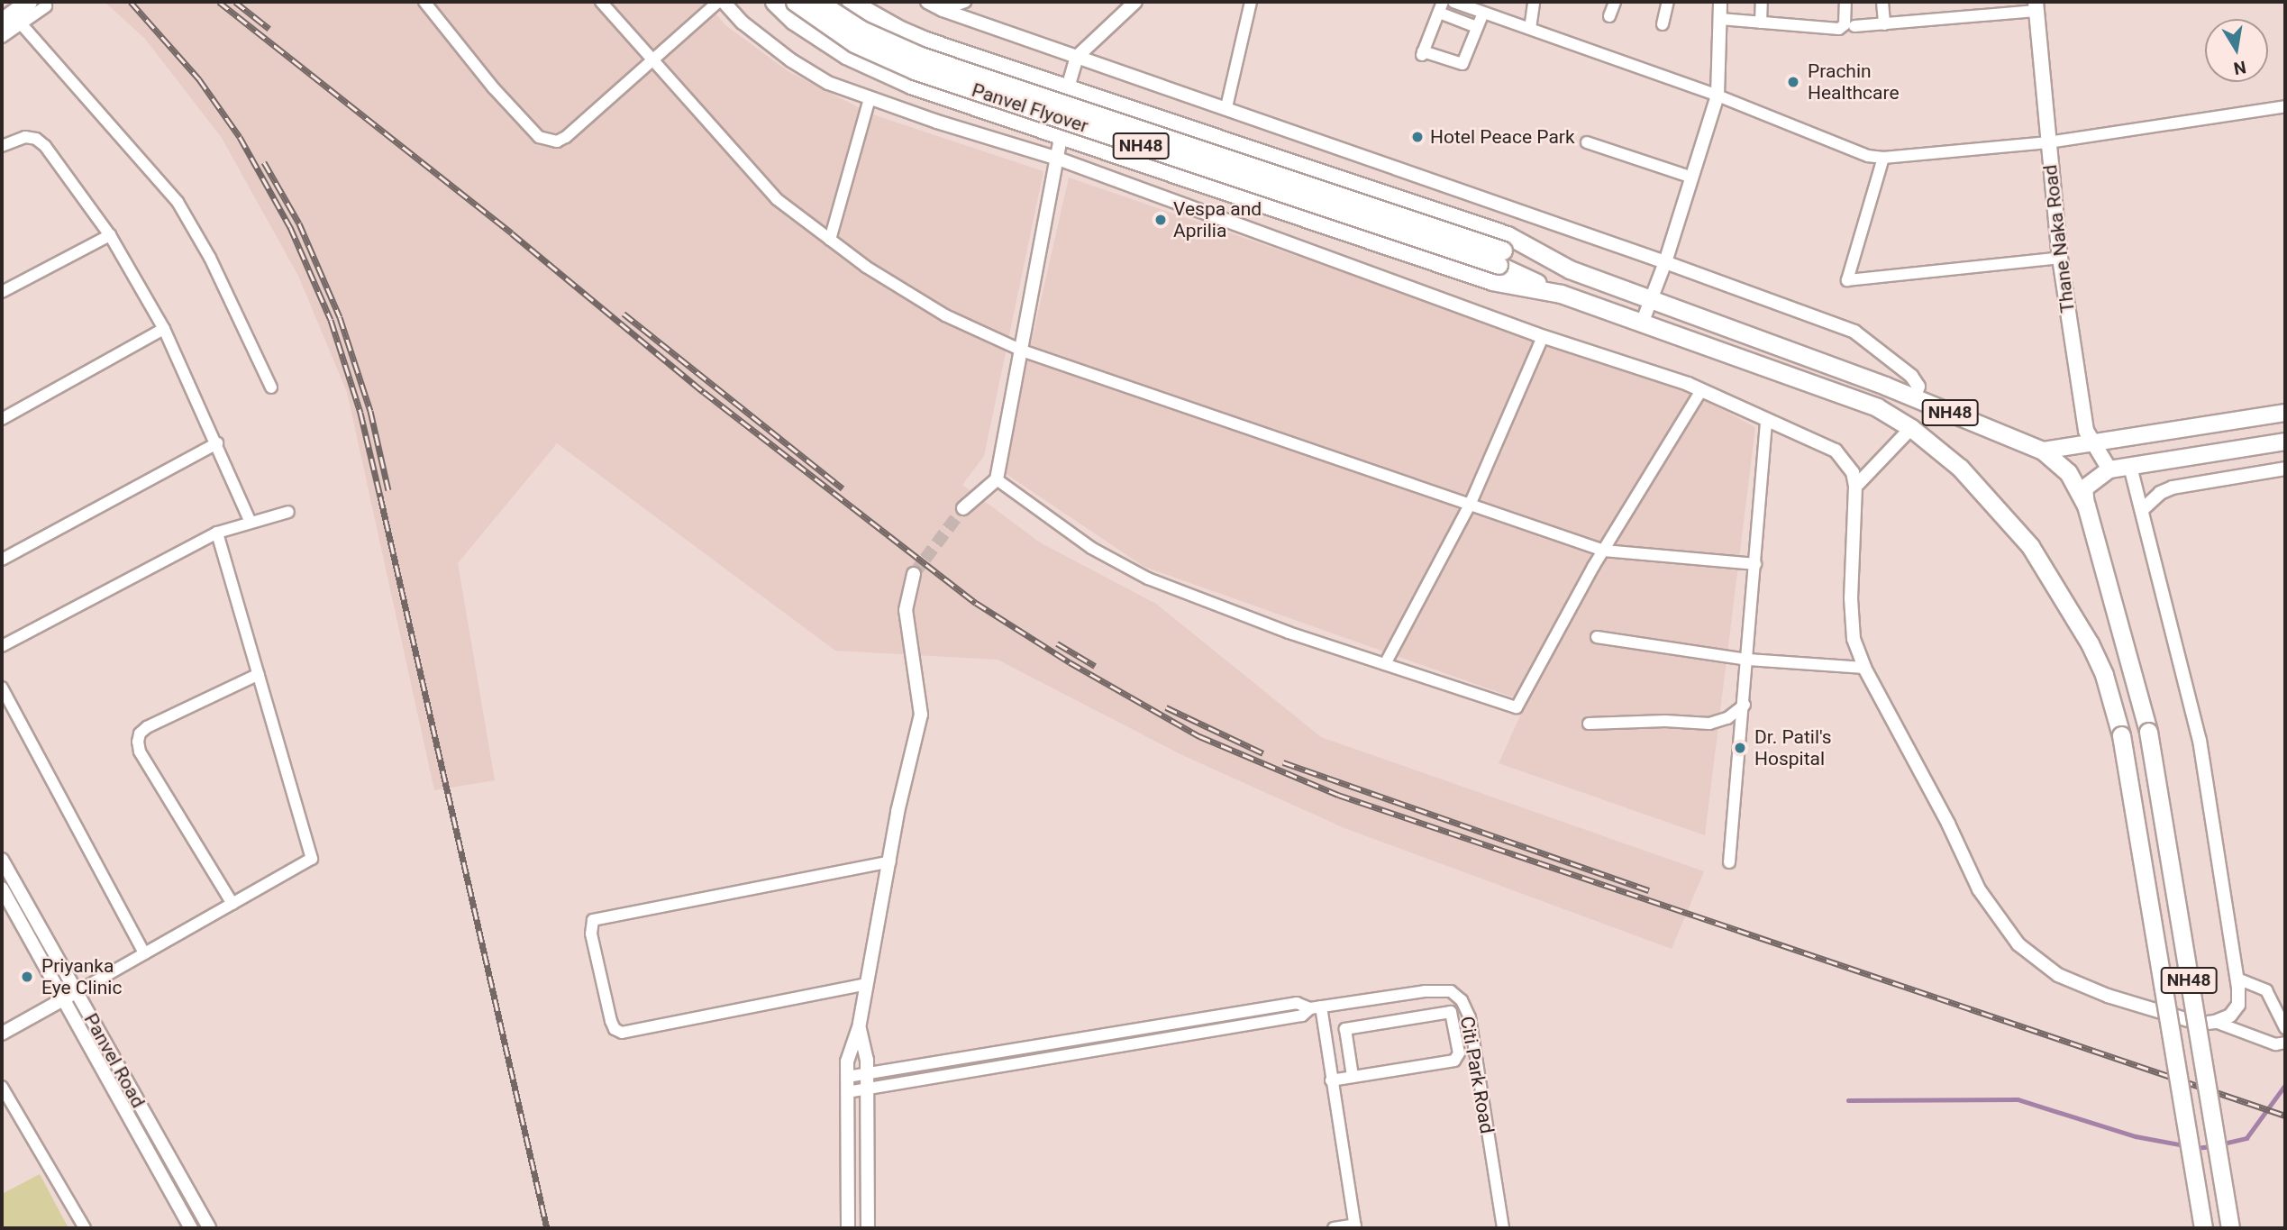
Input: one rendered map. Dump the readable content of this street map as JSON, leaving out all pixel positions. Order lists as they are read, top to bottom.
{
  "streets": {
    "highway": ["Panvel Flyover", "NH48"],
    "main road": ["Thane Naka Road"],
    "street": ["Panvel Road", "Citi Park Road"]
  },
  "crossings": [
    ["Panvel Flyover", "NH48"]
  ],
  "places": [
    "Prachin Healthcare",
    "Hotel Peace Park",
    "Vespa and Aprilia",
    "Dr. Patil's Hospital",
    "Priyanka Eye Clinic"
  ],
  "north": "bottom"
}
